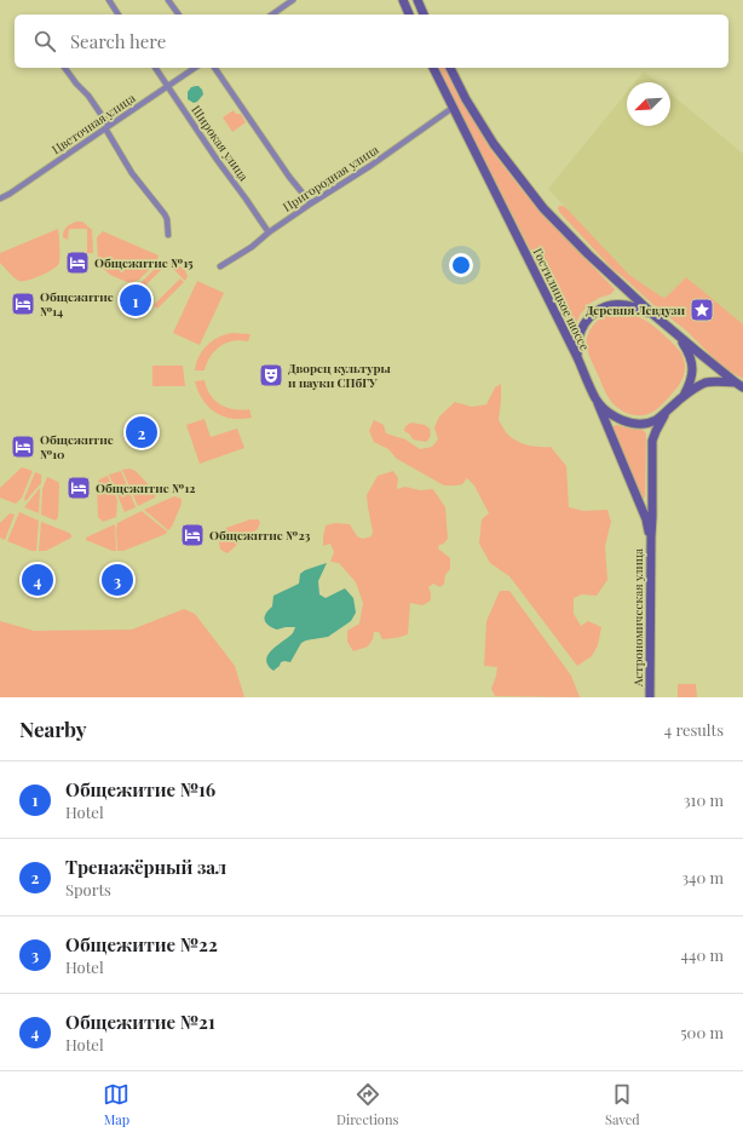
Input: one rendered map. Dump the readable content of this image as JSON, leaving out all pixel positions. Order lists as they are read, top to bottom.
{
  "streets": {
    "main road": ["Гостилицкое шоссе", "Астрономическая улица"],
    "street": ["Цветочная улица", "Широкая улица", "Пригородная улица"]
  },
  "crossings": [
    ["Цветочная улица", "Широкая улица"],
    ["Широкая улица", "Пригородная улица"],
    ["Пригородная улица", "Гостилицкое шоссе"],
    ["Гостилицкое шоссе", "Астрономическая улица"]
  ],
  "places": {
    "hotel": [
      "Общежитие №15",
      "Общежитие №14",
      "Общежитие №10",
      "Общежитие №12",
      "Общежитие №23"
    ],
    "place": ["Деревня Левдузи"],
    "theatre": ["Дворец культуры и науки СПбГУ"]
  },
  "north": "bottom left",
  "page": {
    "search": "Search here",
    "pins": [
      "1",
      "2",
      "3",
      "4"
    ],
    "heading": ["Nearby", "4 results"],
    "list": [
      {
        "mark": "1",
        "name": "Общежитие №16",
        "note": "Hotel",
        "value": "310 m"
      },
      {
        "mark": "2",
        "name": "Тренажёрный зал",
        "note": "Sports",
        "value": "340 m"
      },
      {
        "mark": "3",
        "name": "Общежитие №22",
        "note": "Hotel",
        "value": "440 m"
      },
      {
        "mark": "4",
        "name": "Общежитие №21",
        "note": "Hotel",
        "value": "500 m"
      }
    ],
    "nav": ["Map", "Directions", "Saved"]
  }
}
